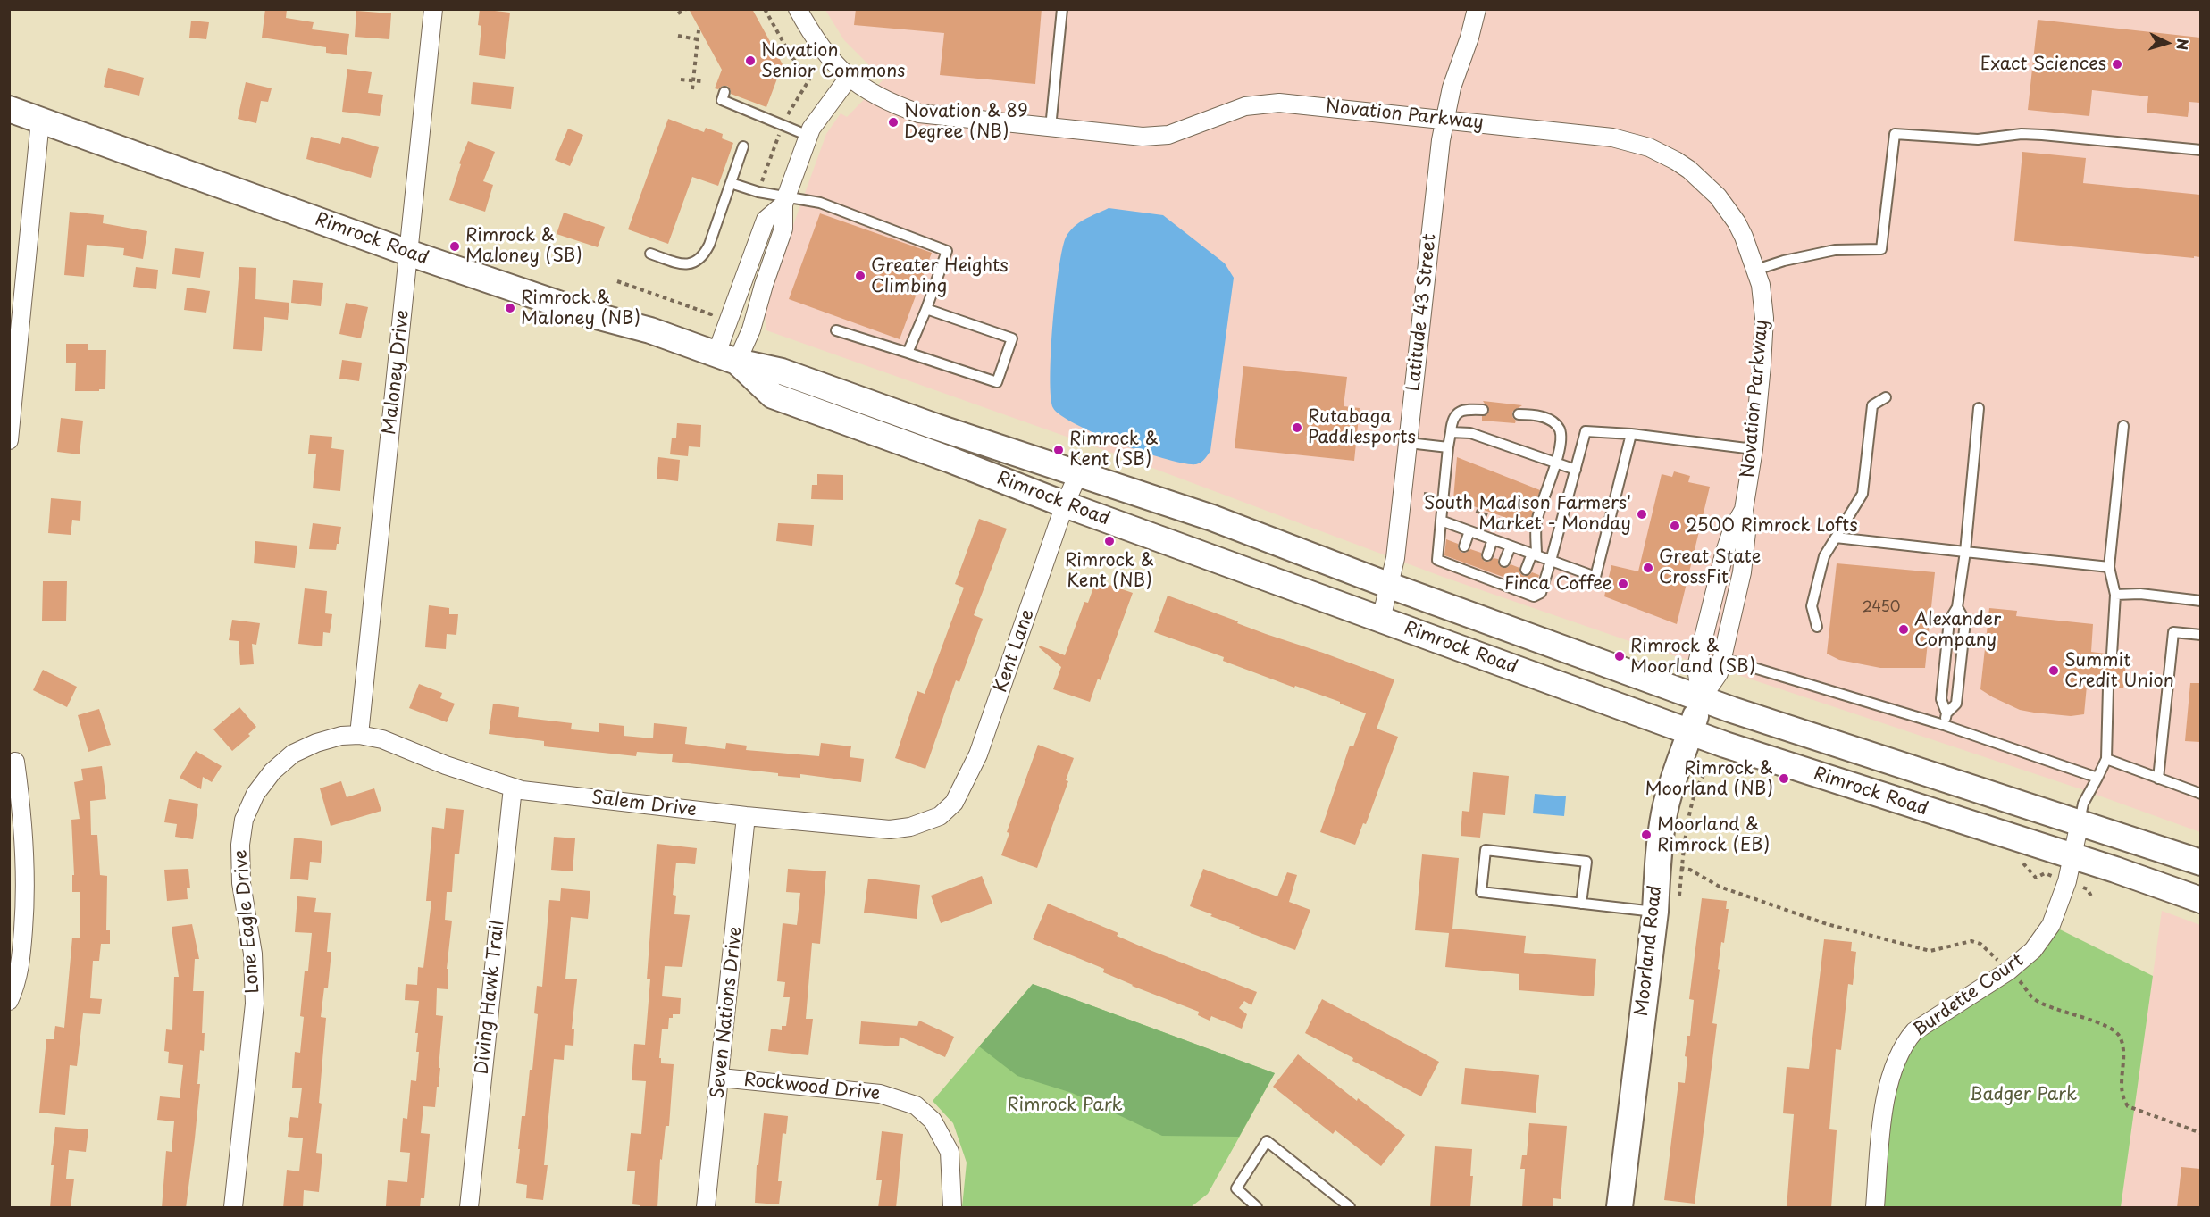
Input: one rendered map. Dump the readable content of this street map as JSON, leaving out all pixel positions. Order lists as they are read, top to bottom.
{
  "streets": {
    "main road": ["Rimrock Road", "Moorland Road"],
    "street": [
      "Novation Parkway",
      "Latitude 43 Street",
      "Maloney Drive",
      "Kent Lane",
      "Salem Drive",
      "Lone Eagle Drive",
      "Burdette Court",
      "Diving Hawk Trail",
      "Seven Nations Drive",
      "Rockwood Drive"
    ]
  },
  "crossings": [
    ["Novation Parkway", "Rimrock Road"],
    ["Novation Parkway", "Latitude 43 Street"],
    ["Novation Parkway", "Moorland Road"],
    ["Rimrock Road", "Latitude 43 Street"],
    ["Rimrock Road", "Maloney Drive"],
    ["Rimrock Road", "Kent Lane"],
    ["Rimrock Road", "Moorland Road"],
    ["Rimrock Road", "Burdette Court"],
    ["Maloney Drive", "Salem Drive"],
    ["Maloney Drive", "Lone Eagle Drive"],
    ["Kent Lane", "Salem Drive"],
    ["Salem Drive", "Lone Eagle Drive"],
    ["Salem Drive", "Diving Hawk Trail"],
    ["Salem Drive", "Seven Nations Drive"],
    ["Seven Nations Drive", "Rockwood Drive"]
  ],
  "parks": ["Badger Park", "Rimrock Park"],
  "places": [
    "Novation Senior Commons",
    "Exact Sciences",
    "Novation & 89 Degree (NB)",
    "Rimrock & Maloney (SB)",
    "Greater Heights Climbing",
    "Rimrock & Maloney (NB)",
    "Rutabaga Paddlesports",
    "Rimrock & Kent (SB)",
    "South Madison Farmers' Market - Monday",
    "2500 Rimrock Lofts",
    "Rimrock & Kent (NB)",
    "Great State CrossFit",
    "Finca Coffee",
    "Alexander Company",
    "Rimrock & Moorland (SB)",
    "Summit Credit Union",
    "Rimrock & Moorland (NB)",
    "Moorland & Rimrock (EB)"
  ],
  "house_numbers": ["2450"],
  "north": "right"
}
